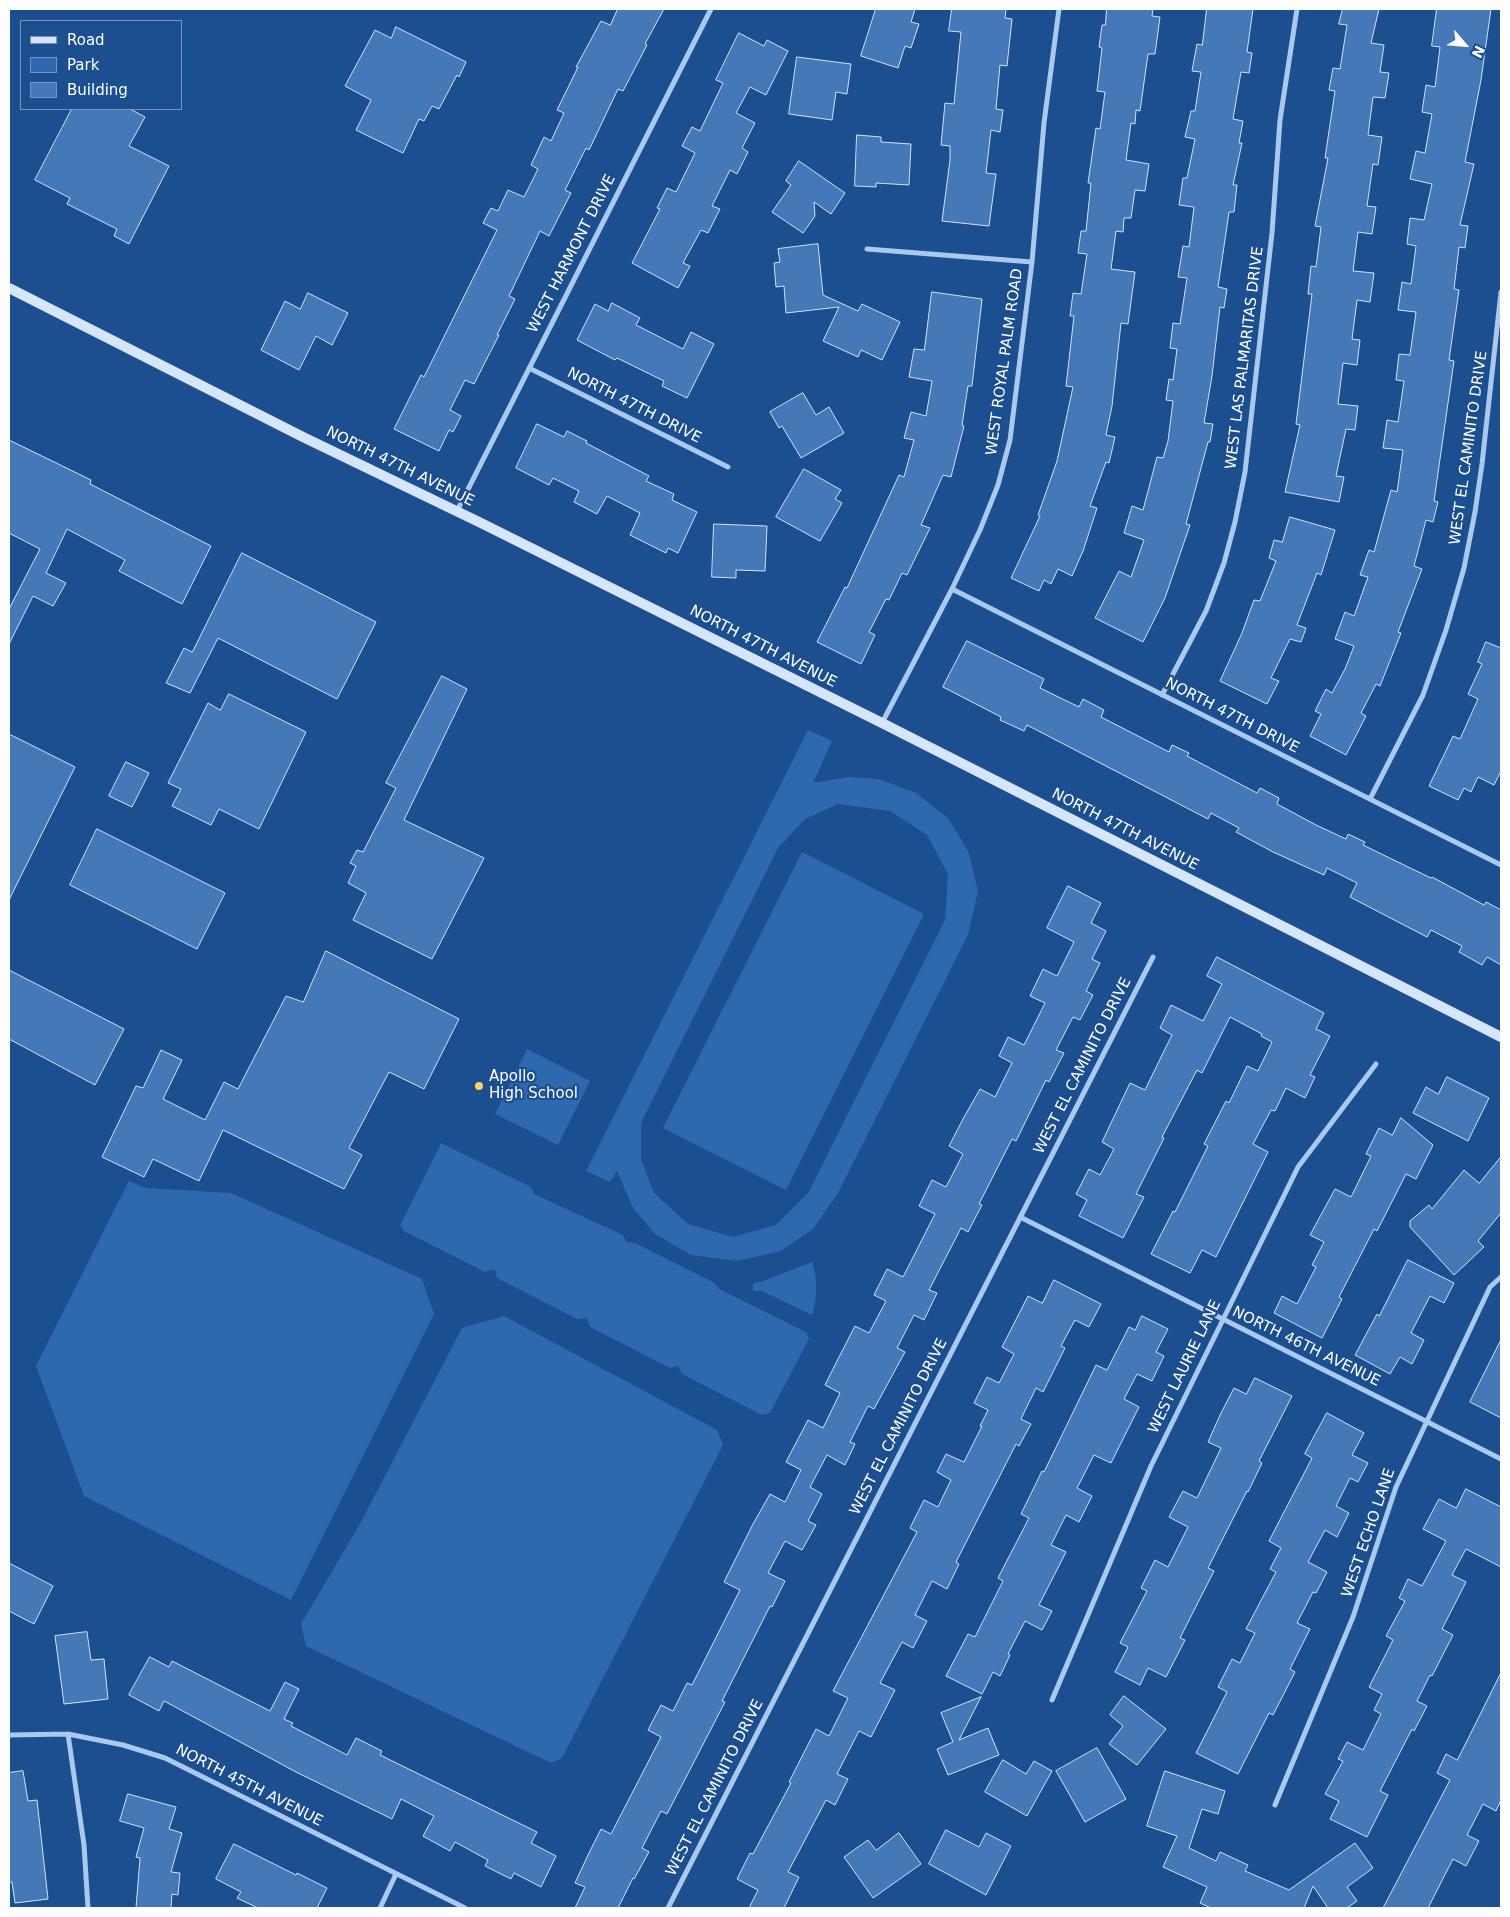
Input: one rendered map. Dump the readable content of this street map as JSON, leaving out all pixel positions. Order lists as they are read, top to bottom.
{
  "streets": {
    "street": [
      "WEST HARMONT DRIVE",
      "WEST LAS PALMARITAS DRIVE",
      "WEST ROYAL PALM ROAD",
      "NORTH 47TH DRIVE",
      "WEST EL CAMINITO DRIVE",
      "NORTH 47TH AVENUE",
      "NORTH 46TH AVENUE",
      "WEST LAURIE LANE",
      "WEST ECHO LANE",
      "NORTH 45TH AVENUE"
    ]
  },
  "crossings": [
    ["WEST HARMONT DRIVE", "NORTH 47TH DRIVE"],
    ["WEST HARMONT DRIVE", "NORTH 47TH AVENUE"],
    ["WEST LAS PALMARITAS DRIVE", "NORTH 47TH DRIVE"],
    ["WEST ROYAL PALM ROAD", "NORTH 47TH DRIVE"],
    ["WEST ROYAL PALM ROAD", "NORTH 47TH AVENUE"],
    ["NORTH 47TH DRIVE", "WEST EL CAMINITO DRIVE"],
    ["WEST EL CAMINITO DRIVE", "NORTH 46TH AVENUE"],
    ["NORTH 46TH AVENUE", "WEST LAURIE LANE"],
    ["NORTH 46TH AVENUE", "WEST ECHO LANE"]
  ],
  "places": ["Apollo High School"],
  "legend": ["Road", "Park", "Building"],
  "north": "bottom right"
}
